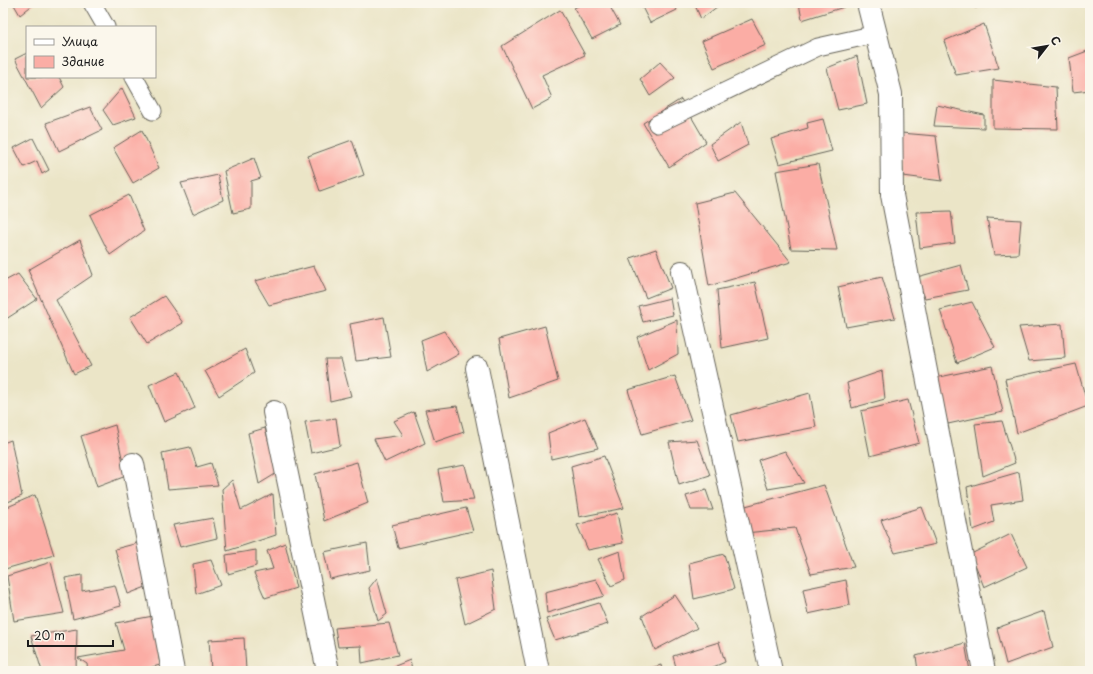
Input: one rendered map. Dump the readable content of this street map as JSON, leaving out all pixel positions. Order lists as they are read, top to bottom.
{
  "legend": ["Улица", "Здание"],
  "scale_bar": "20 m",
  "north": "top right"
}
